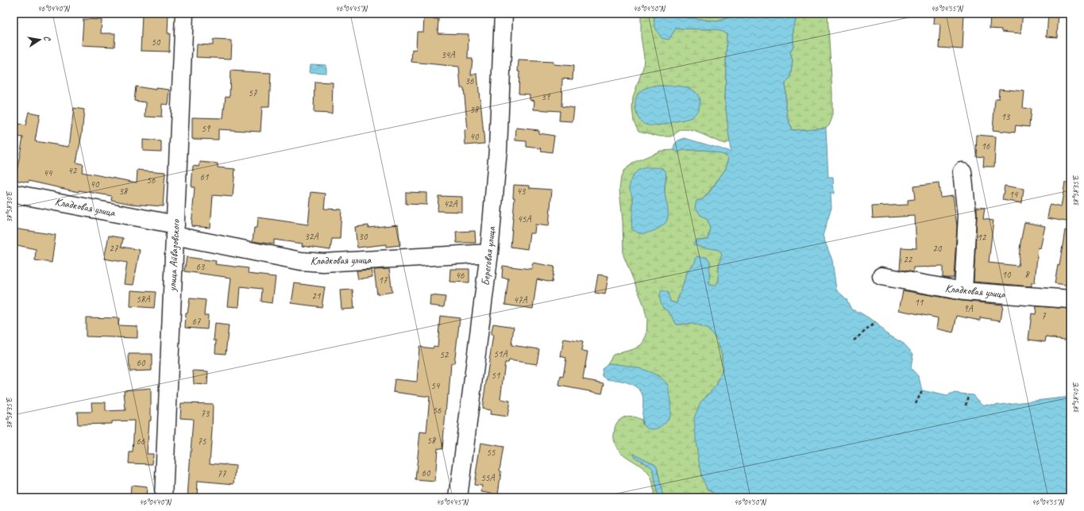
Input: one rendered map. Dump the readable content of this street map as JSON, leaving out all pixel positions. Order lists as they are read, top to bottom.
{
  "streets": {
    "street": ["Кладковая улица", "улица Айвазовского", "Береговая улица"]
  },
  "crossings": [
    ["Кладковая улица", "улица Айвазовского"],
    ["Кладковая улица", "Береговая улица"]
  ],
  "house_numbers": [
    "50",
    "34А",
    "36",
    "57",
    "39",
    "38",
    "13",
    "59",
    "40",
    "16",
    "42",
    "44",
    "61",
    "56",
    "40",
    "38",
    "43",
    "14",
    "42А",
    "45А",
    "32А",
    "30",
    "12",
    "27",
    "20",
    "22",
    "63",
    "10",
    "8",
    "46",
    "17",
    "21",
    "58А",
    "47А",
    "11",
    "9А",
    "7",
    "67",
    "51А",
    "52",
    "60",
    "51",
    "54",
    "56",
    "73",
    "58",
    "66",
    "75",
    "55",
    "60",
    "77",
    "55А"
  ],
  "north": "right",
  "coordinates": [
    "46°04'40\"N",
    "46°04'45\"N",
    "46°04'50\"N",
    "46°04'55\"N",
    "38°58'35\"E",
    "38°58'30\"E",
    "38°58'40\"E"
  ]
}
